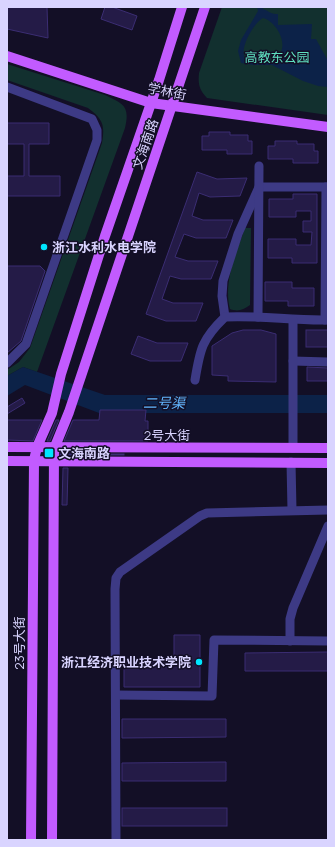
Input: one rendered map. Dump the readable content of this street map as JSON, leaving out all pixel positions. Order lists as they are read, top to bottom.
{
  "streets": {
    "main road": [
      "学林街",
      "文海南路",
      "2号大街",
      "23号大街"
    ]
  },
  "crossings": [
    ["学林街", "文海南路"],
    ["文海南路", "2号大街"],
    ["文海南路", "23号大街"],
    ["2号大街", "23号大街"]
  ],
  "water": ["二号渠"],
  "parks": ["高教东公园"],
  "places": {
    "other": ["浙江水利水电学院", "浙江经济职业技术学院"],
    "transit": ["文海南路"]
  }
}
